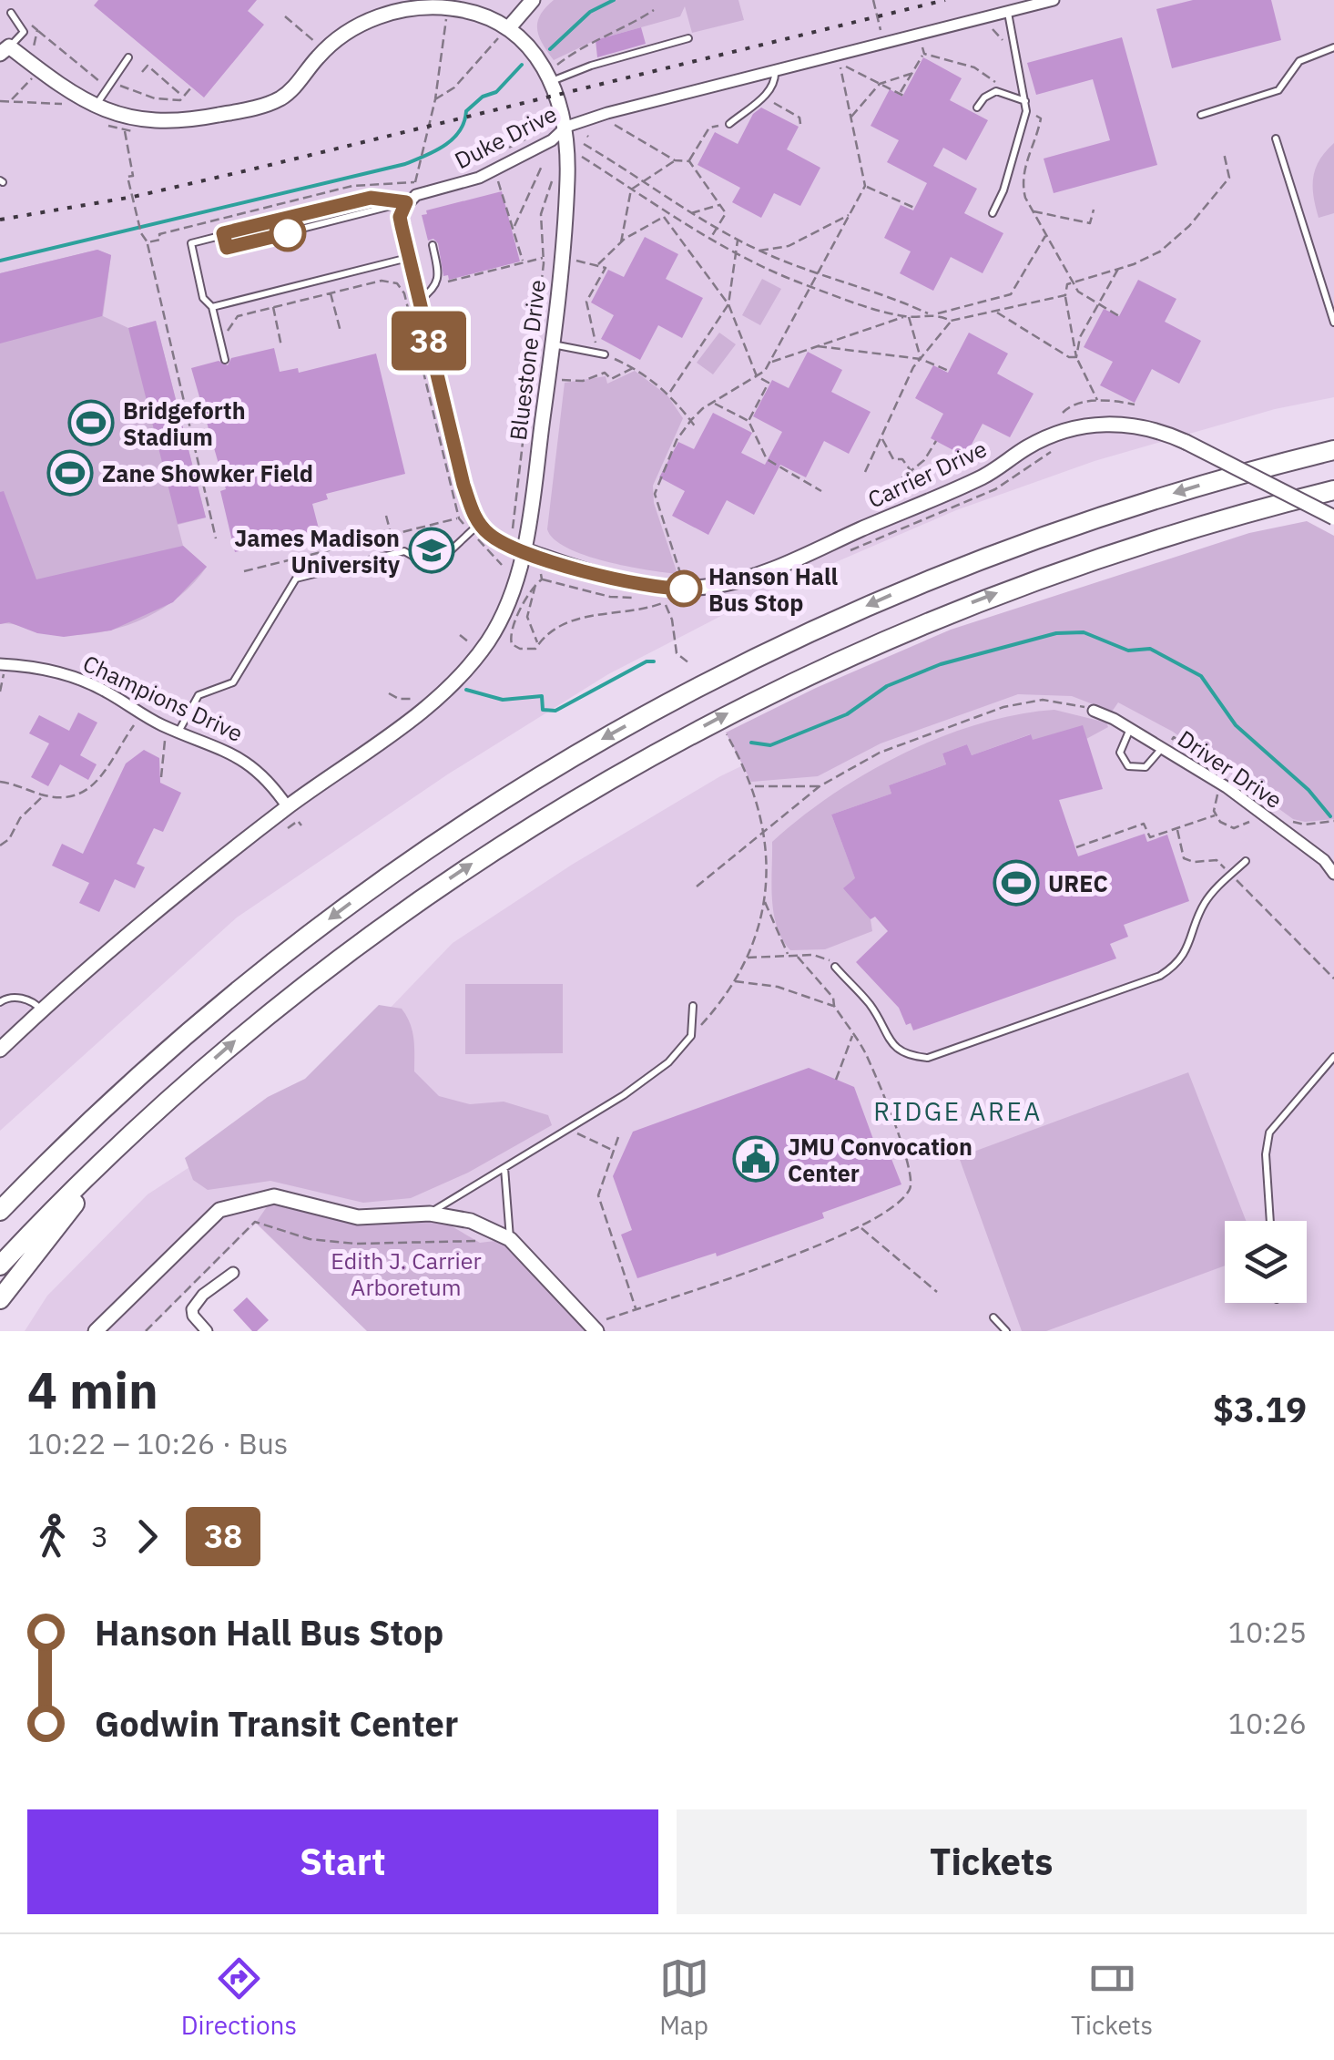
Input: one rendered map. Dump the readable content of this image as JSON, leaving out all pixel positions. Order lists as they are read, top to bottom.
{
  "streets": {
    "street": [
      "Duke Drive",
      "Bluestone Drive",
      "Carrier Drive",
      "Champions Drive",
      "Driver Drive"
    ]
  },
  "crossings": [
    ["Duke Drive", "Bluestone Drive"],
    ["Bluestone Drive", "Carrier Drive"],
    ["Bluestone Drive", "Champions Drive"]
  ],
  "districts": ["RIDGE AREA"],
  "parks": ["Edith J. Carrier Arboretum"],
  "places": {
    "sports": ["Bridgeforth Stadium", "Zane Showker Field", "UREC"],
    "school or university": ["James Madison University"],
    "other": ["Hanson Hall Bus Stop"],
    "public building": ["JMU Convocation Center"]
  },
  "lines": ["bus line 38"],
  "page": {
    "on_map": "38",
    "heading": ["4 min", "10:22 – 10:26 · Bus", "$3.19"],
    "legs": ["3", "38"],
    "list": [
      {
        "name": "Hanson Hall Bus Stop",
        "value": "10:25"
      },
      {
        "name": "Godwin Transit Center",
        "value": "10:26"
      }
    ],
    "buttons": ["Start", "Tickets"],
    "tabs": ["Directions", "Map", "Tickets"]
  }
}
